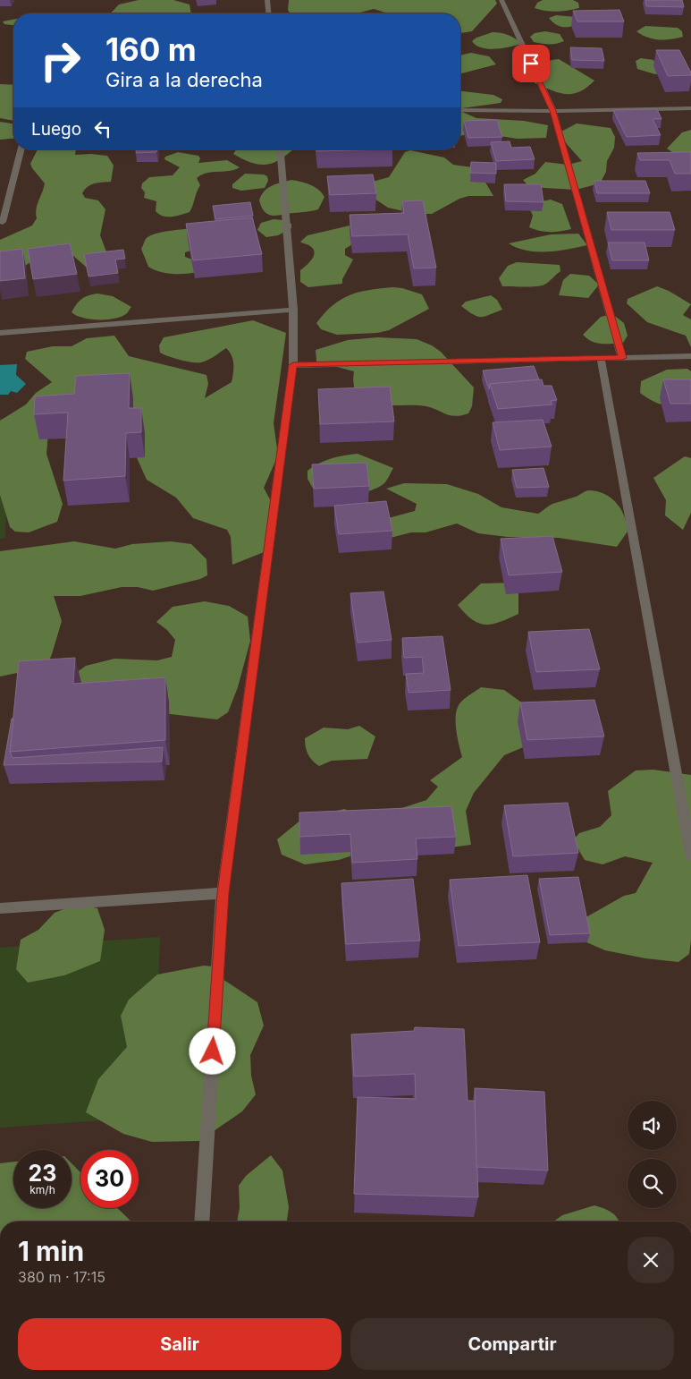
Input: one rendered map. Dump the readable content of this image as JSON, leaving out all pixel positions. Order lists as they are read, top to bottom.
{
  "page": {
    "turn": ["160 m", "Gira a la derecha"],
    "then": "Luego",
    "speed": "23 km/h",
    "limit": "30",
    "heading": ["1 min", "380 m · 17:15"],
    "buttons": ["Salir", "Compartir"]
  }
}
